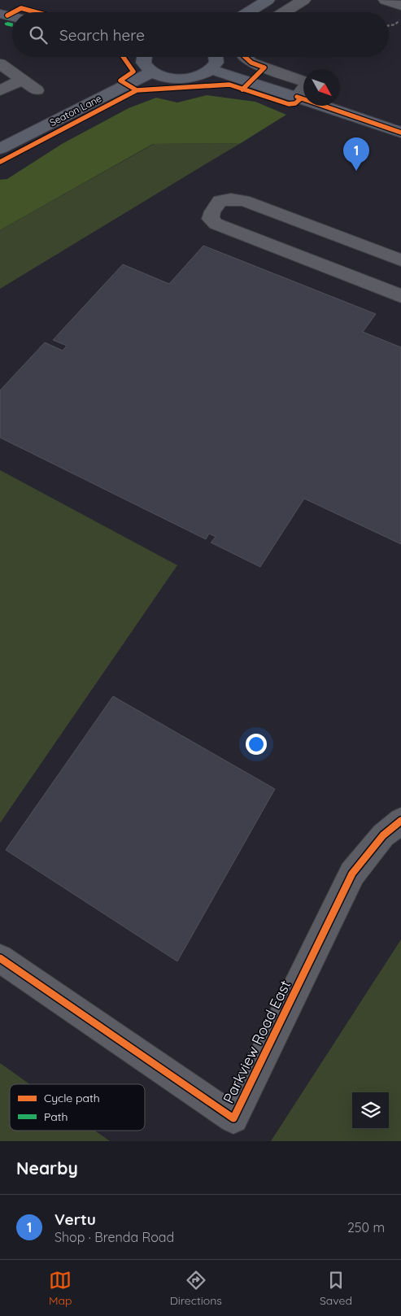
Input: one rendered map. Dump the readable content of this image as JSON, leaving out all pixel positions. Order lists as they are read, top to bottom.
{
  "streets": {
    "main road": ["Seaton Lane"],
    "street": ["Parkview Road East"]
  },
  "legend": ["Cycle path", "Path"],
  "north": "bottom right",
  "page": {
    "search": "Search here",
    "pins": "1",
    "heading": "Nearby",
    "list": [
      {
        "mark": "1",
        "name": "Vertu",
        "note": "Shop · Brenda Road",
        "value": "250 m"
      }
    ],
    "nav": ["Map", "Directions", "Saved"]
  }
}
